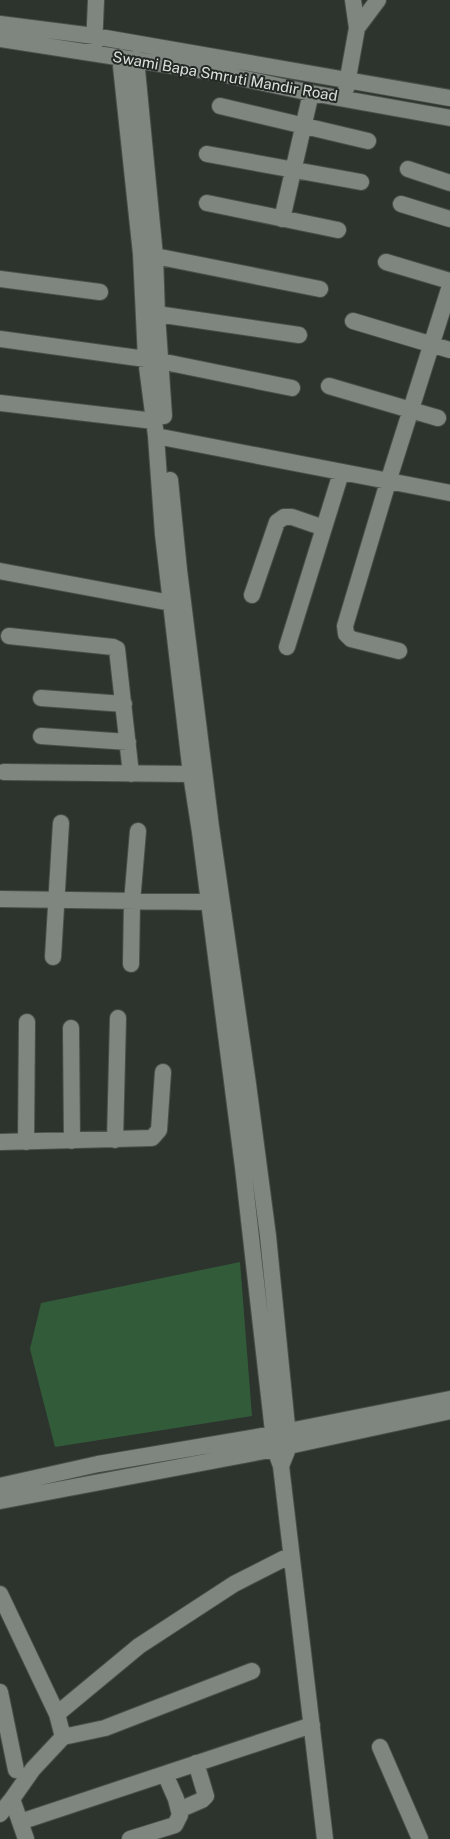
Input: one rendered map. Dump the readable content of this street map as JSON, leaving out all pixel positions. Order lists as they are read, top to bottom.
{
  "streets": {
    "street": ["Swami Bapa Smruti Mandir Road"]
  }
}
